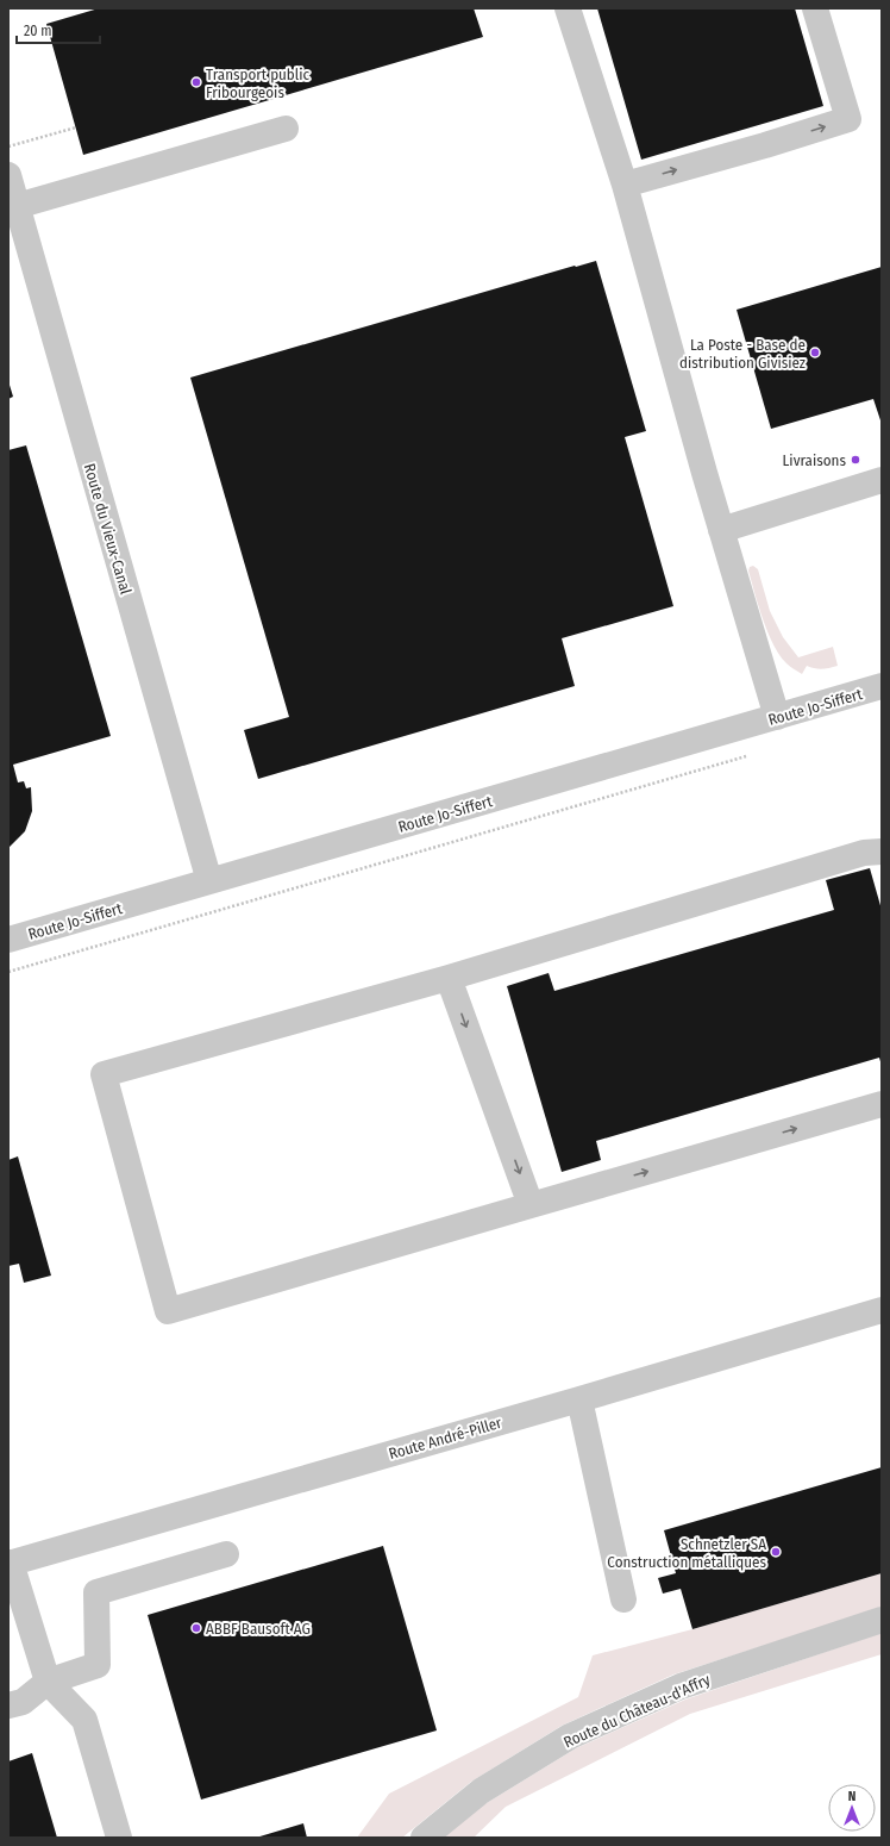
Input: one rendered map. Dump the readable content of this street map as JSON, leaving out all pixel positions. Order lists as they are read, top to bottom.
{
  "streets": {
    "street": [
      "Route du Vieux-Canal",
      "Route Jo-Siffert",
      "Route André-Piller",
      "Route du Château-d'Affry"
    ]
  },
  "crossings": [
    ["Route du Vieux-Canal", "Route Jo-Siffert"]
  ],
  "places": [
    "Transport public Fribourgeois",
    "La Poste - Base de distribution Givisiez",
    "Livraisons",
    "Schnetzler SA Construction métalliques",
    "ABBF Bausoft AG"
  ],
  "scale_bar": "20 m",
  "north": "top"
}
